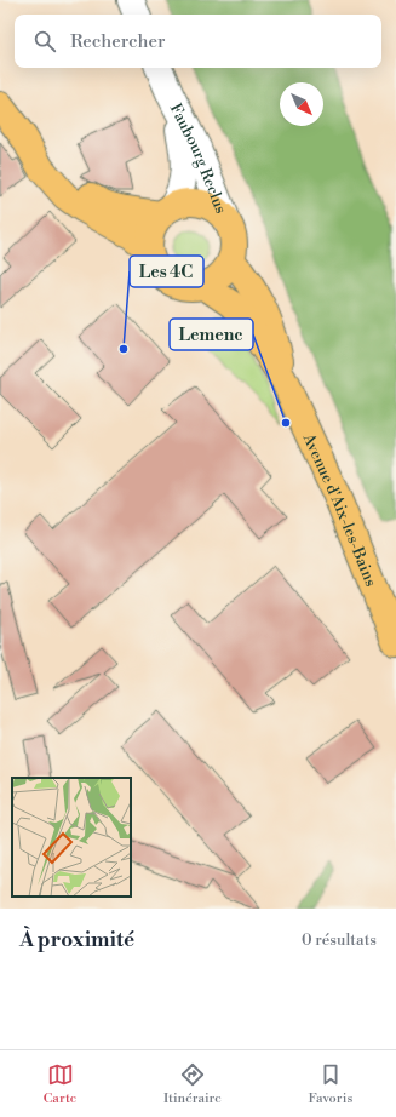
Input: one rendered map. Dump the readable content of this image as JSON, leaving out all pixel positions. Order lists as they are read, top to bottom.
{
  "streets": {
    "main road": ["Avenue d'Aix-les-Bains"],
    "street": ["Faubourg Reclus"]
  },
  "crossings": [
    ["Faubourg Reclus", "Avenue d'Aix-les-Bains"]
  ],
  "places": ["Les 4C", "Lemenc"],
  "north": "bottom right",
  "page": {
    "search": "Rechercher",
    "heading": ["À proximité", "0 résultats"],
    "nav": ["Carte", "Itinéraire", "Favoris"]
  }
}
